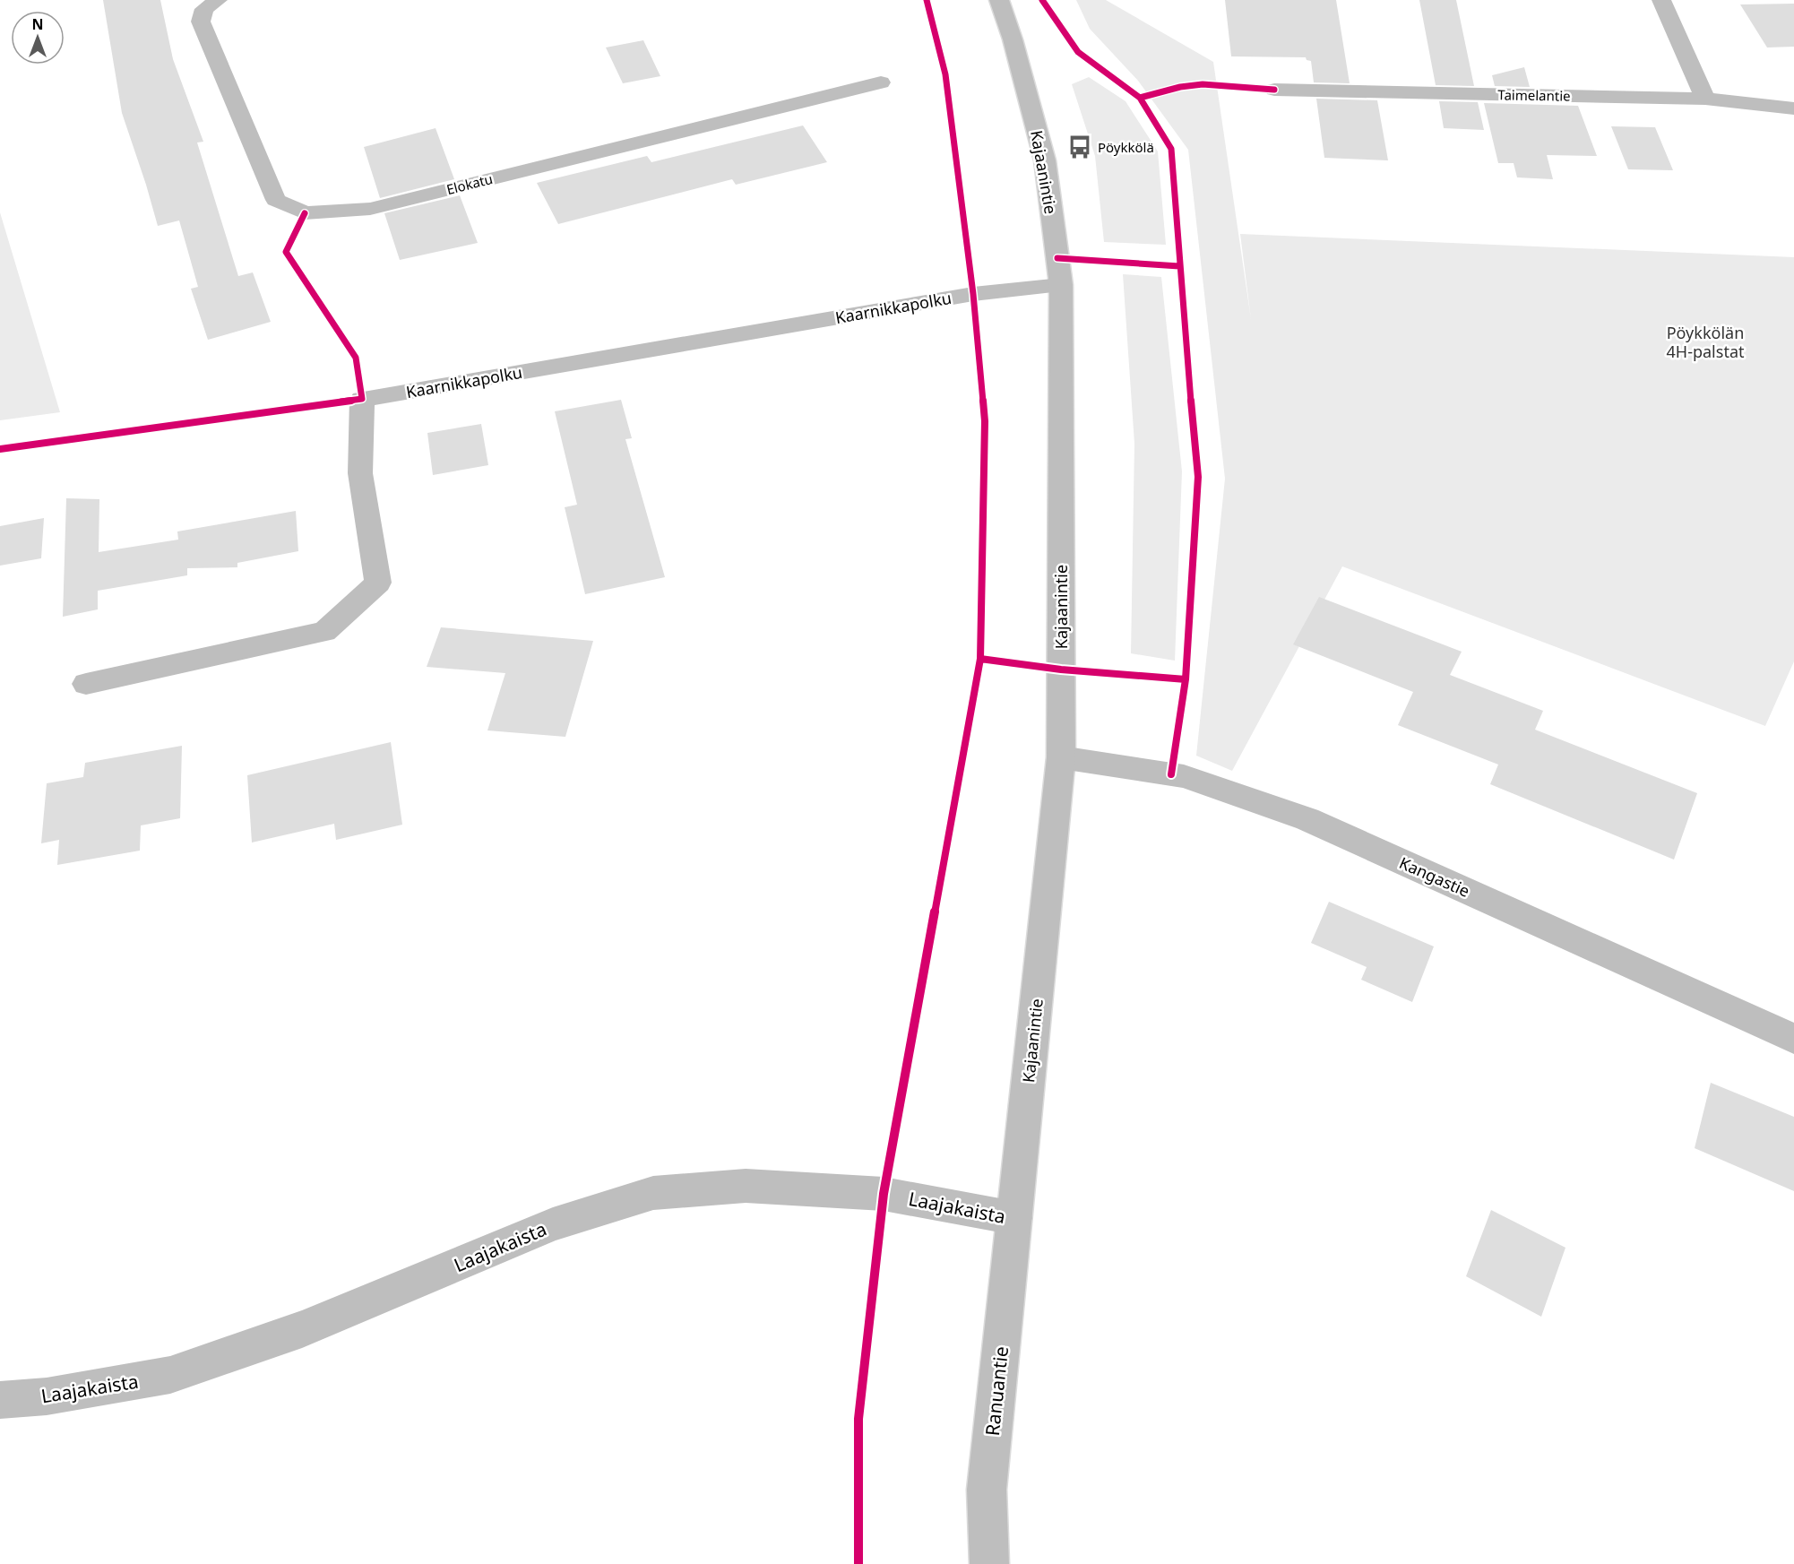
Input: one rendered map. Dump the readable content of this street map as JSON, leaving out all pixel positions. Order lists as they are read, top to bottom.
{
  "streets": {
    "street": [
      "Taimelantie",
      "Kajaanintie",
      "Elokatu",
      "Kaarnikkapolku",
      "Kangastie",
      "Laajakaista",
      "Ranuantie"
    ]
  },
  "crossings": [
    ["Kajaanintie", "Kaarnikkapolku"],
    ["Kajaanintie", "Kangastie"],
    ["Kajaanintie", "Laajakaista"],
    ["Kajaanintie", "Ranuantie"],
    ["Laajakaista", "Ranuantie"]
  ],
  "parks": ["Pöykkölän 4H-palstat"],
  "places": {
    "bus stop": ["Pöykkölä"]
  },
  "north": "top"
}
